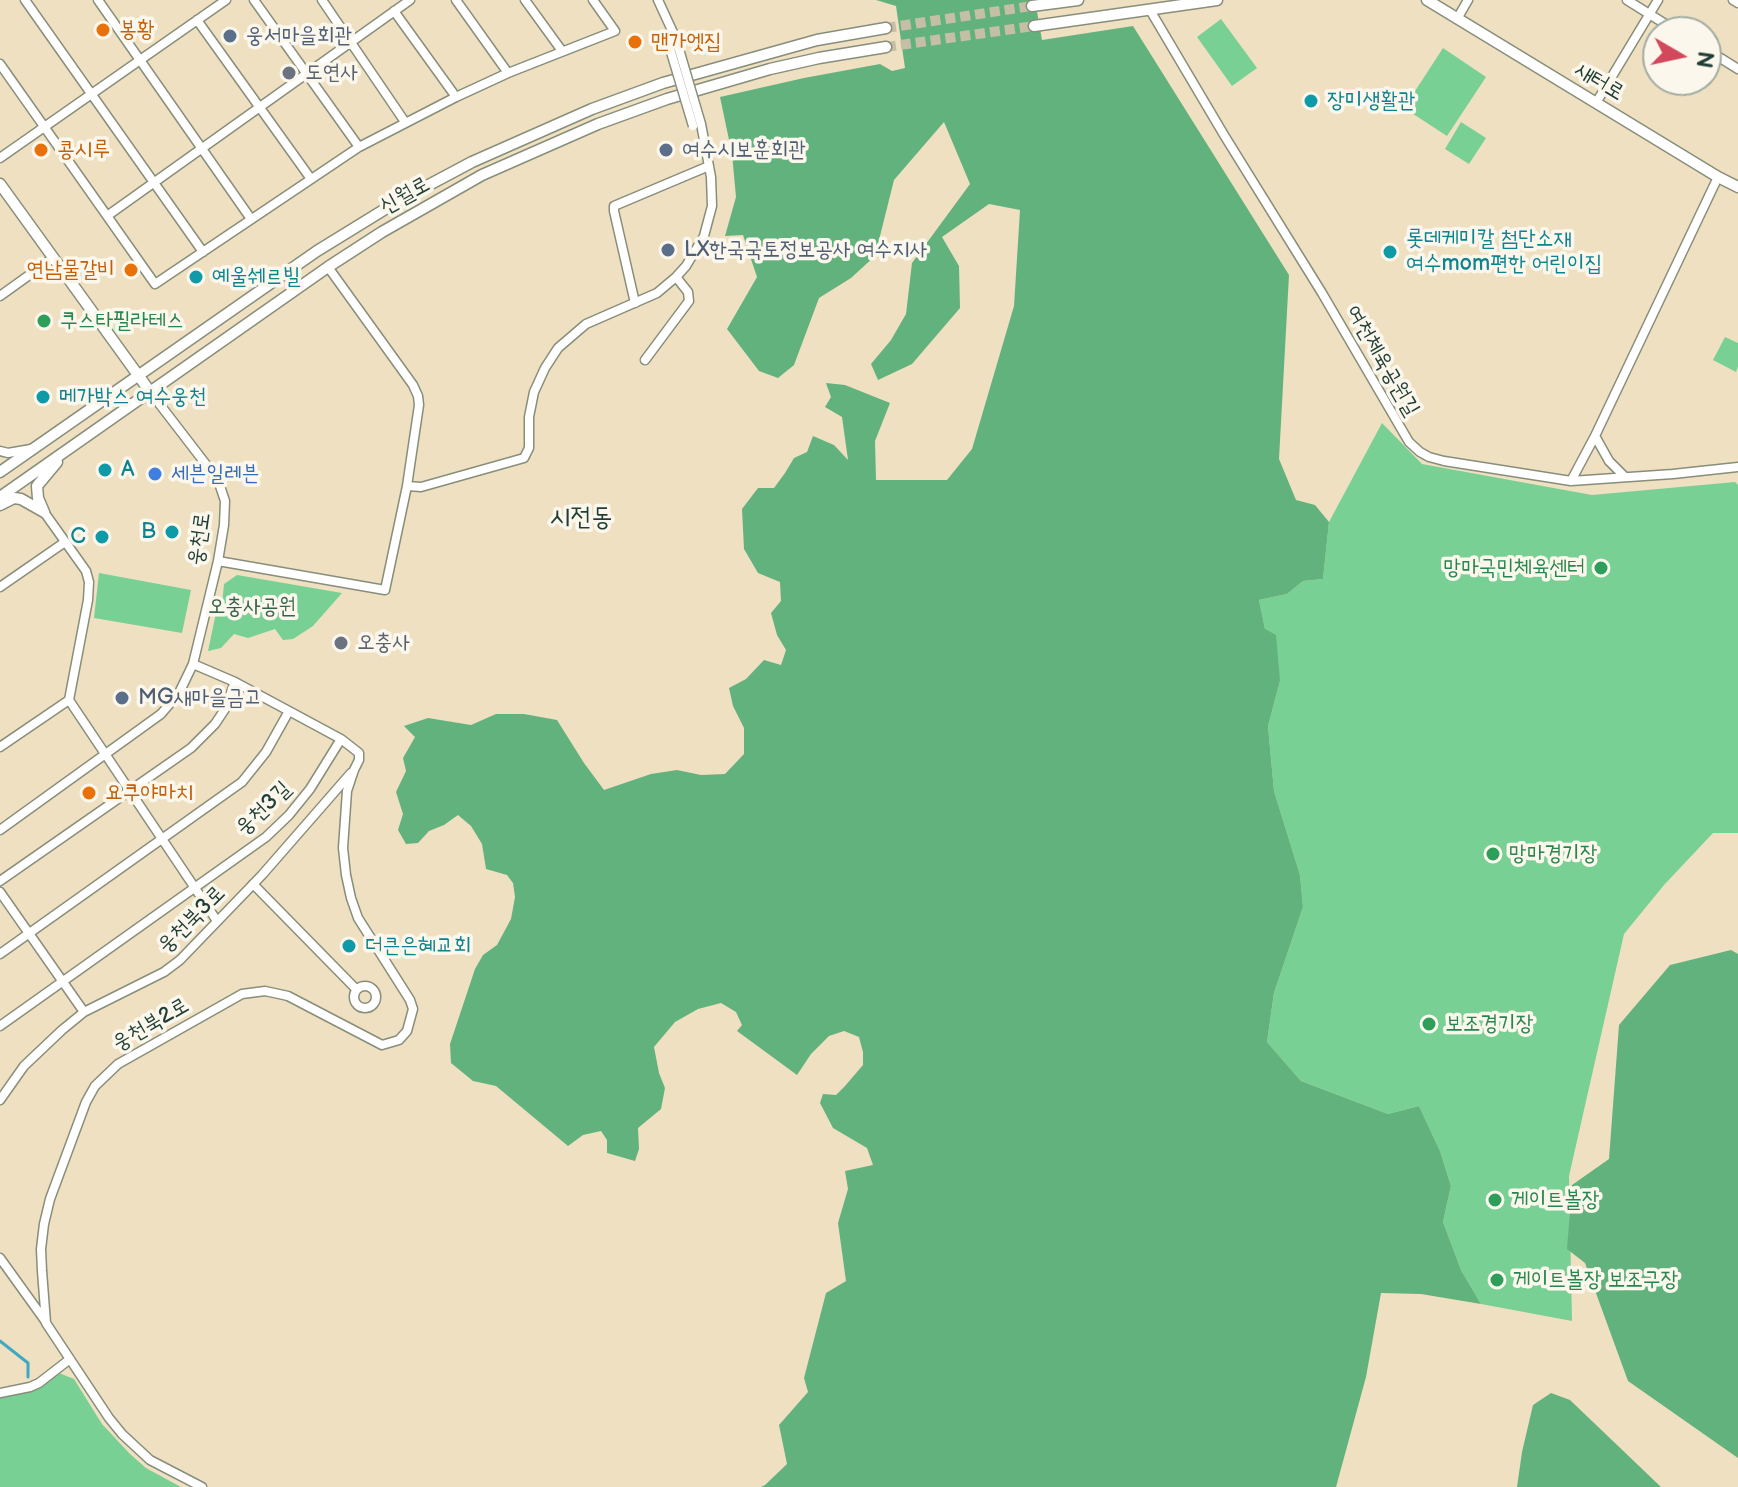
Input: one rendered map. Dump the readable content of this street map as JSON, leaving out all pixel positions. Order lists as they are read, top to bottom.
{
  "streets": {
    "street": [
      "새터로",
      "신월로",
      "여천체육공원길",
      "웅천로",
      "웅천3길",
      "웅천북3로",
      "웅천북2로"
    ]
  },
  "crossings": [
    ["신월로", "웅천로"],
    ["웅천북3로", "웅천북2로"]
  ],
  "districts": ["시전동"],
  "parks": ["오충사공원"],
  "places": [
    "봉황",
    "웅서마을회관",
    "맨가엣집",
    "도연사",
    "장미생활관",
    "콩시루",
    "여수시보훈회관",
    "LX한국국토정보공사 여수지사",
    "롯데케미칼 첨단소재 여수mom편한 어린이집",
    "연남물갈비",
    "예울쉐르빌",
    "쿠스타필라테스",
    "메가박스 여수웅천",
    "A",
    "세븐일레븐",
    "B",
    "C",
    "망마국민체육센터",
    "오충사",
    "MG새마을금고",
    "요쿠야마치",
    "망마경기장",
    "더큰은혜교회",
    "보조경기장",
    "게이트볼장",
    "게이트볼장 보조구장"
  ],
  "north": "right"
}
